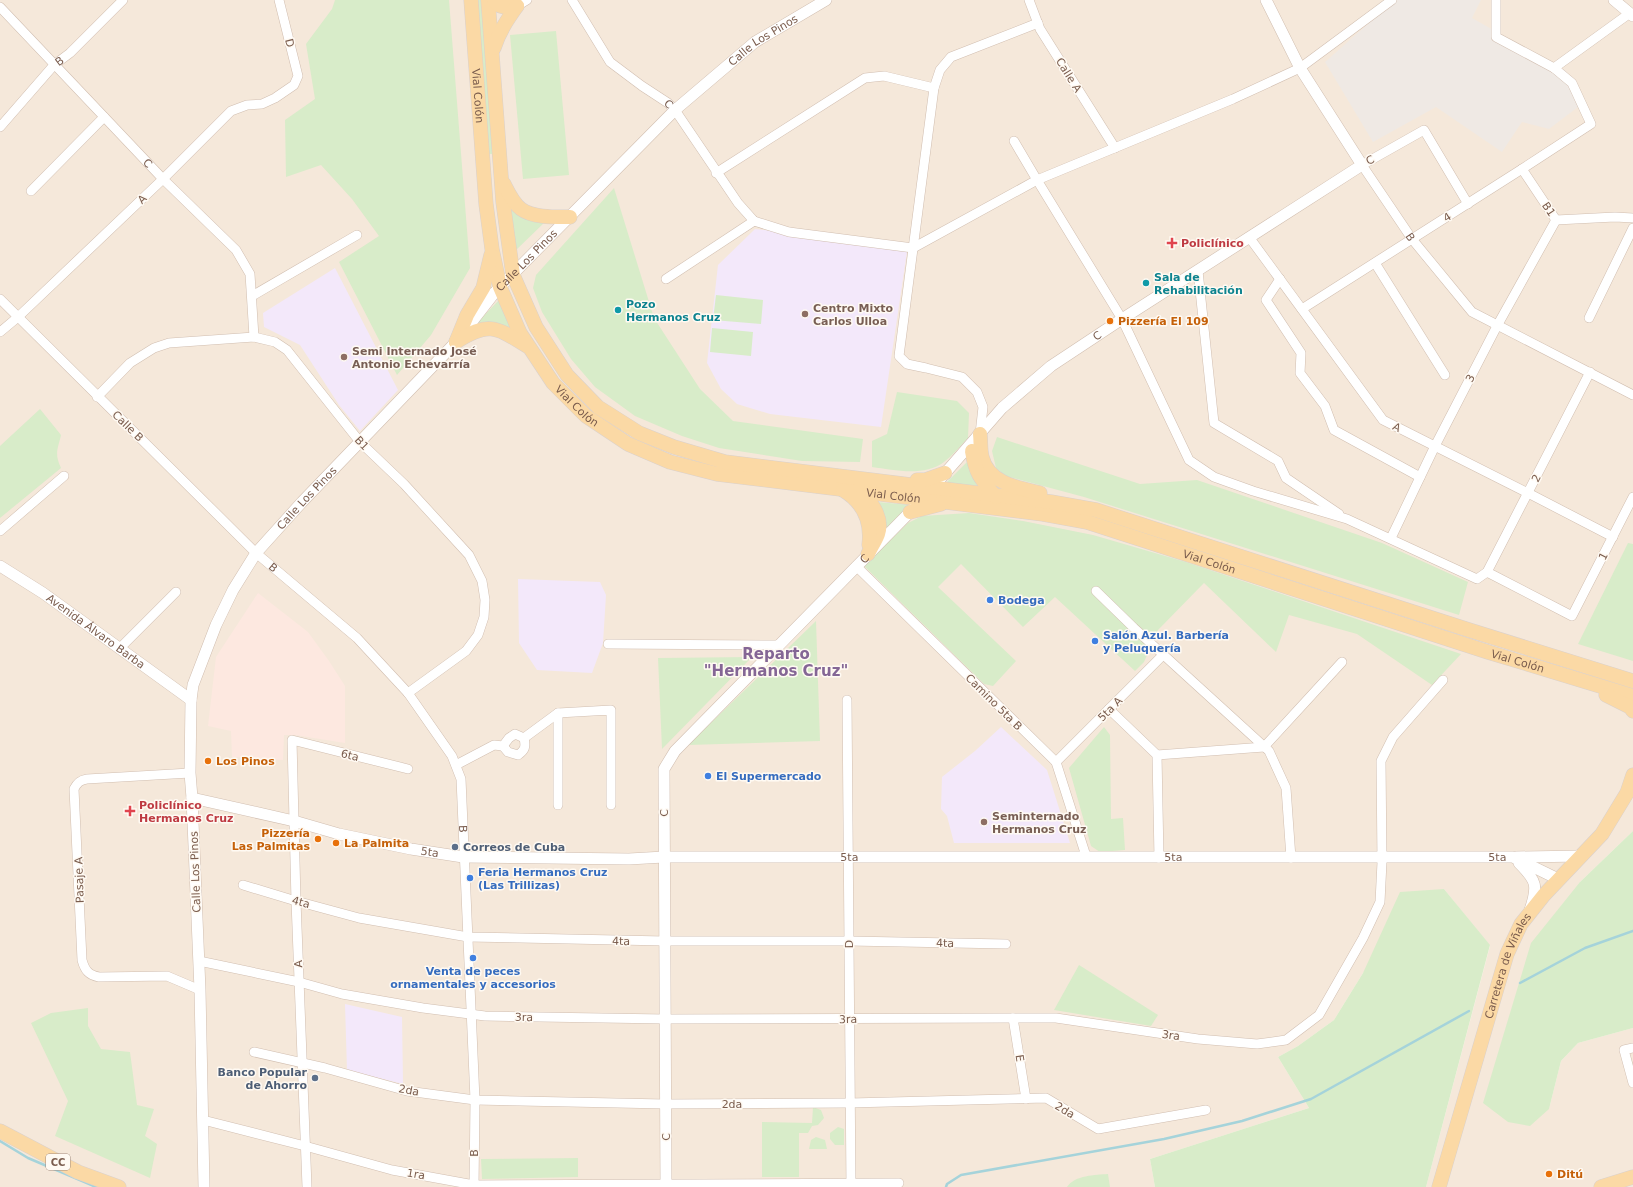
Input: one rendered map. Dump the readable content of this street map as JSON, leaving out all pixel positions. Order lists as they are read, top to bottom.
{
  "streets": {
    "main road": ["Vial Colón", "Carretera de Viñales", "CC"],
    "street": [
      "Calle Los Pinos",
      "D",
      "B",
      "Calle A",
      "C",
      "A",
      "B1",
      "4",
      "3",
      "Calle B",
      "2",
      "1",
      "Avenida Álvaro Barba",
      "Camino 5ta B",
      "5ta A",
      "6ta",
      "5ta",
      "Pasaje A",
      "4ta",
      "3ra",
      "E",
      "2da",
      "1ra"
    ]
  },
  "crossings": [
    ["Calle Los Pinos", "B"],
    ["Calle Los Pinos", "Vial Colón"],
    ["Calle Los Pinos", "C"],
    ["Calle Los Pinos", "B1"],
    ["Calle Los Pinos", "Calle B"],
    ["Calle Los Pinos", "Avenida Álvaro Barba"],
    ["Calle Los Pinos", "5ta"],
    ["Calle Los Pinos", "Pasaje A"],
    ["Calle Los Pinos", "3ra"],
    ["Calle Los Pinos", "1ra"],
    ["D", "A"],
    ["D", "5ta"],
    ["D", "4ta"],
    ["D", "3ra"],
    ["D", "2da"],
    ["D", "1ra"],
    ["B", "C"],
    ["B", "B1"],
    ["B", "4"],
    ["B", "3"],
    ["B", "Calle B"],
    ["B", "2"],
    ["B", "5ta"],
    ["B", "4ta"],
    ["B", "3ra"],
    ["B", "2da"],
    ["B", "1ra"],
    ["Vial Colón", "C"],
    ["C", "A"],
    ["C", "B1"],
    ["C", "4"],
    ["C", "Camino 5ta B"],
    ["C", "5ta"],
    ["C", "4ta"],
    ["C", "3ra"],
    ["C", "2da"],
    ["C", "1ra"],
    ["A", "4"],
    ["A", "3"],
    ["A", "Calle B"],
    ["A", "2"],
    ["A", "1"],
    ["A", "6ta"],
    ["A", "5ta"],
    ["A", "4ta"],
    ["A", "3ra"],
    ["A", "2da"],
    ["A", "1ra"],
    ["B1", "4"],
    ["B1", "3"],
    ["B1", "Calle B"],
    ["3", "2"],
    ["2", "1"],
    ["Camino 5ta B", "5ta A"],
    ["Camino 5ta B", "5ta"],
    ["5ta", "Carretera de Viñales"],
    ["5ta", "3ra"],
    ["3ra", "E"],
    ["E", "2da"]
  ],
  "districts": ["Reparto \"Hermanos Cruz\""],
  "places": {
    "health": ["Policlínico", "Policlínico Hermanos Cruz"],
    "other": [
      "Sala de Rehabilitación",
      "Pozo Hermanos Cruz",
      "Centro Mixto Carlos Ulloa",
      "Pizzería El 109",
      "Semi Internado José Antonio Echevarría",
      "Bodega",
      "Salón Azul. Barbería y Peluquería",
      "Los Pinos",
      "El Supermercado",
      "Seminternado Hermanos Cruz",
      "Pizzería Las Palmitas",
      "La Palmita",
      "Correos de Cuba",
      "Feria Hermanos Cruz (Las Trillizas)",
      "Venta de peces ornamentales y accesorios",
      "Banco Popular de Ahorro",
      "Ditú"
    ]
  }
}
